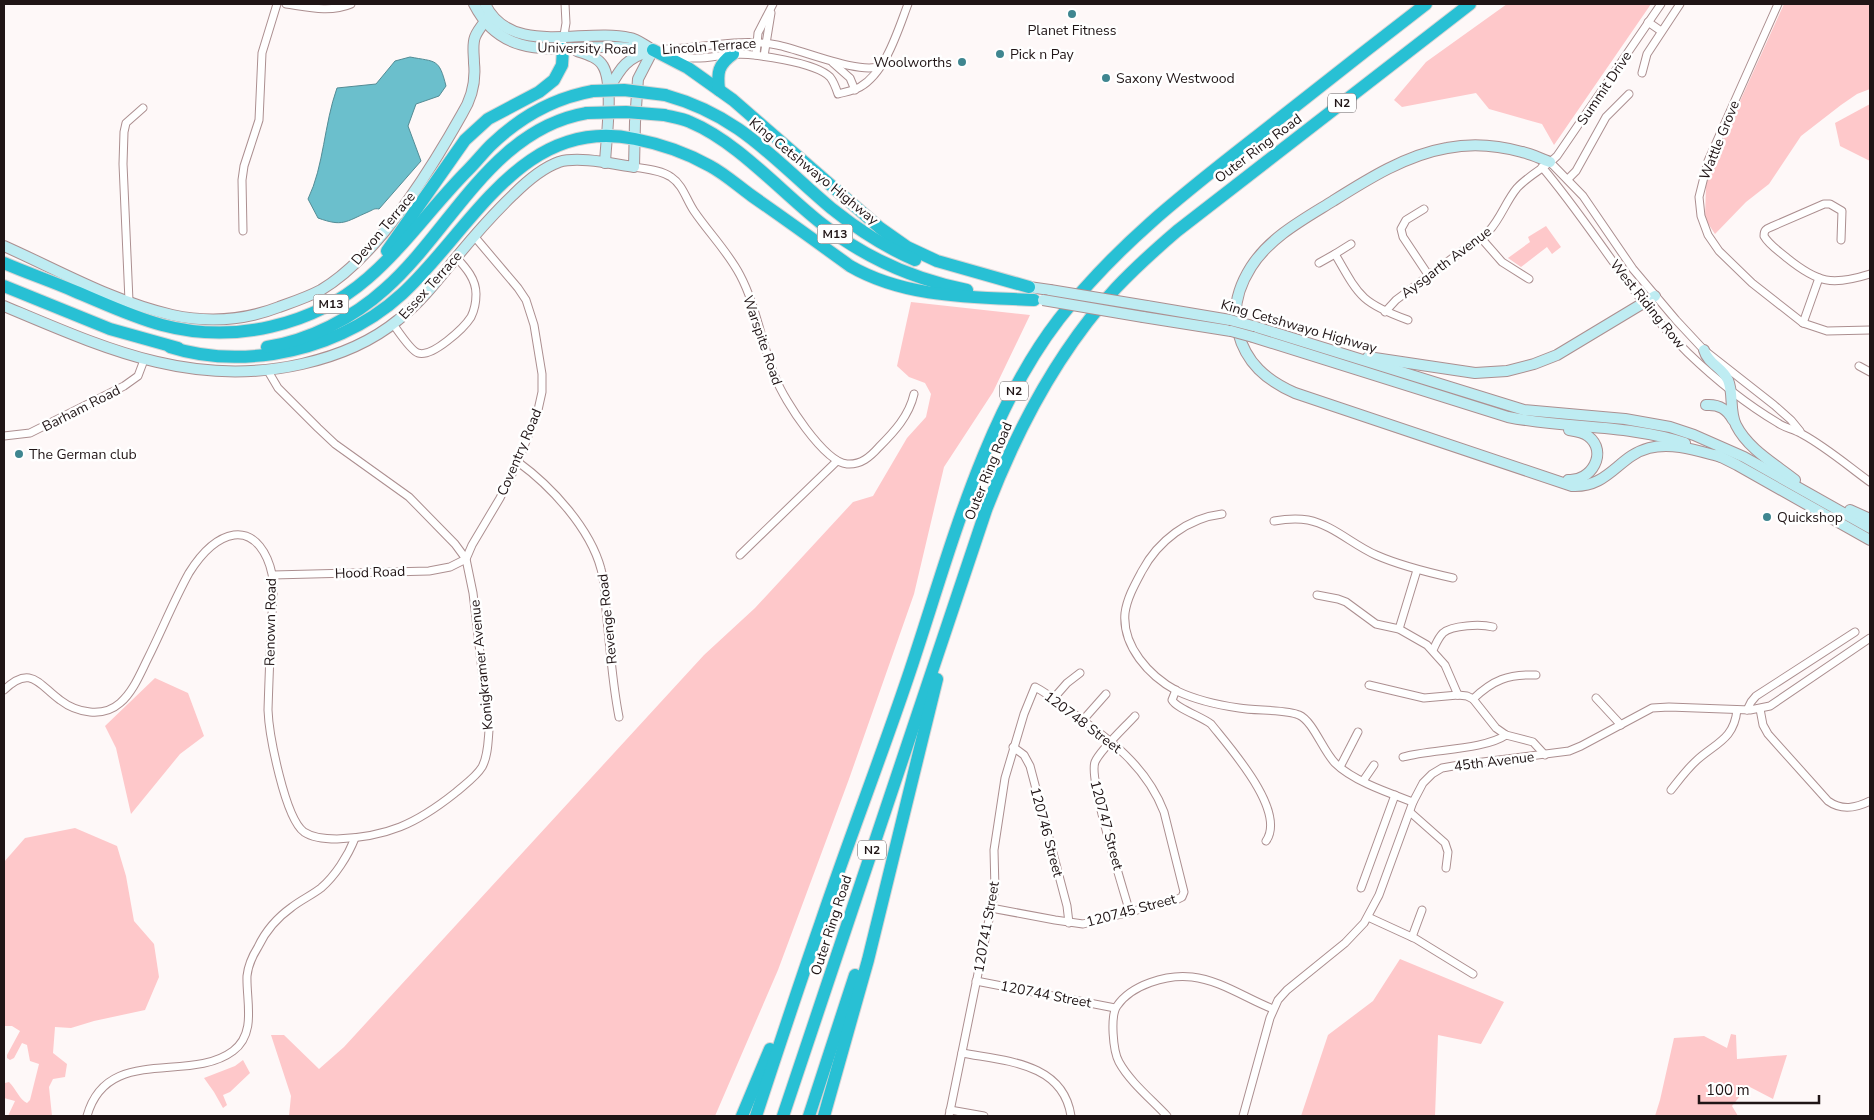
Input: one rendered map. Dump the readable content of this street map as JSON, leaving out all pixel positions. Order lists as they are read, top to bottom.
{
  "streets": {
    "highway": [
      "N2",
      "Outer Ring Road",
      "King Cetshwayo Highway",
      "M13"
    ],
    "main road": ["University Road", "Devon Terrace", "Essex Terrace"],
    "street": [
      "Lincoln Terrace",
      "Summit Drive",
      "Wattle Grove",
      "Aysgarth Avenue",
      "West Riding Row",
      "Warspite Road",
      "Barham Road",
      "Coventry Road",
      "Hood Road",
      "Revenge Road",
      "Renown Road",
      "Konigkramer Avenue",
      "120748 Street",
      "45th Avenue",
      "120747 Street",
      "120746 Street",
      "120745 Street",
      "120741 Street",
      "120744 Street"
    ]
  },
  "crossings": [
    ["Lincoln Terrace", "University Road"],
    ["University Road", "Devon Terrace"],
    ["Summit Drive", "Aysgarth Avenue"],
    ["Summit Drive", "West Riding Row"],
    ["Aysgarth Avenue", "West Riding Row"],
    ["Essex Terrace", "Warspite Road"],
    ["Essex Terrace", "Barham Road"],
    ["Essex Terrace", "Coventry Road"],
    ["Essex Terrace", "Konigkramer Avenue"],
    ["Coventry Road", "Hood Road"],
    ["Coventry Road", "Revenge Road"],
    ["Coventry Road", "Konigkramer Avenue"],
    ["Hood Road", "Renown Road"],
    ["Hood Road", "Konigkramer Avenue"],
    ["Renown Road", "Konigkramer Avenue"],
    ["120748 Street", "120747 Street"],
    ["120748 Street", "120745 Street"],
    ["120748 Street", "120741 Street"],
    ["120747 Street", "120745 Street"],
    ["120746 Street", "120745 Street"],
    ["120746 Street", "120741 Street"],
    ["120745 Street", "120741 Street"],
    ["120741 Street", "120744 Street"]
  ],
  "places": [
    "Planet Fitness",
    "Pick n Pay",
    "Woolworths",
    "Saxony Westwood",
    "The German club",
    "Quickshop"
  ],
  "scale_bar": "100 m"
}
